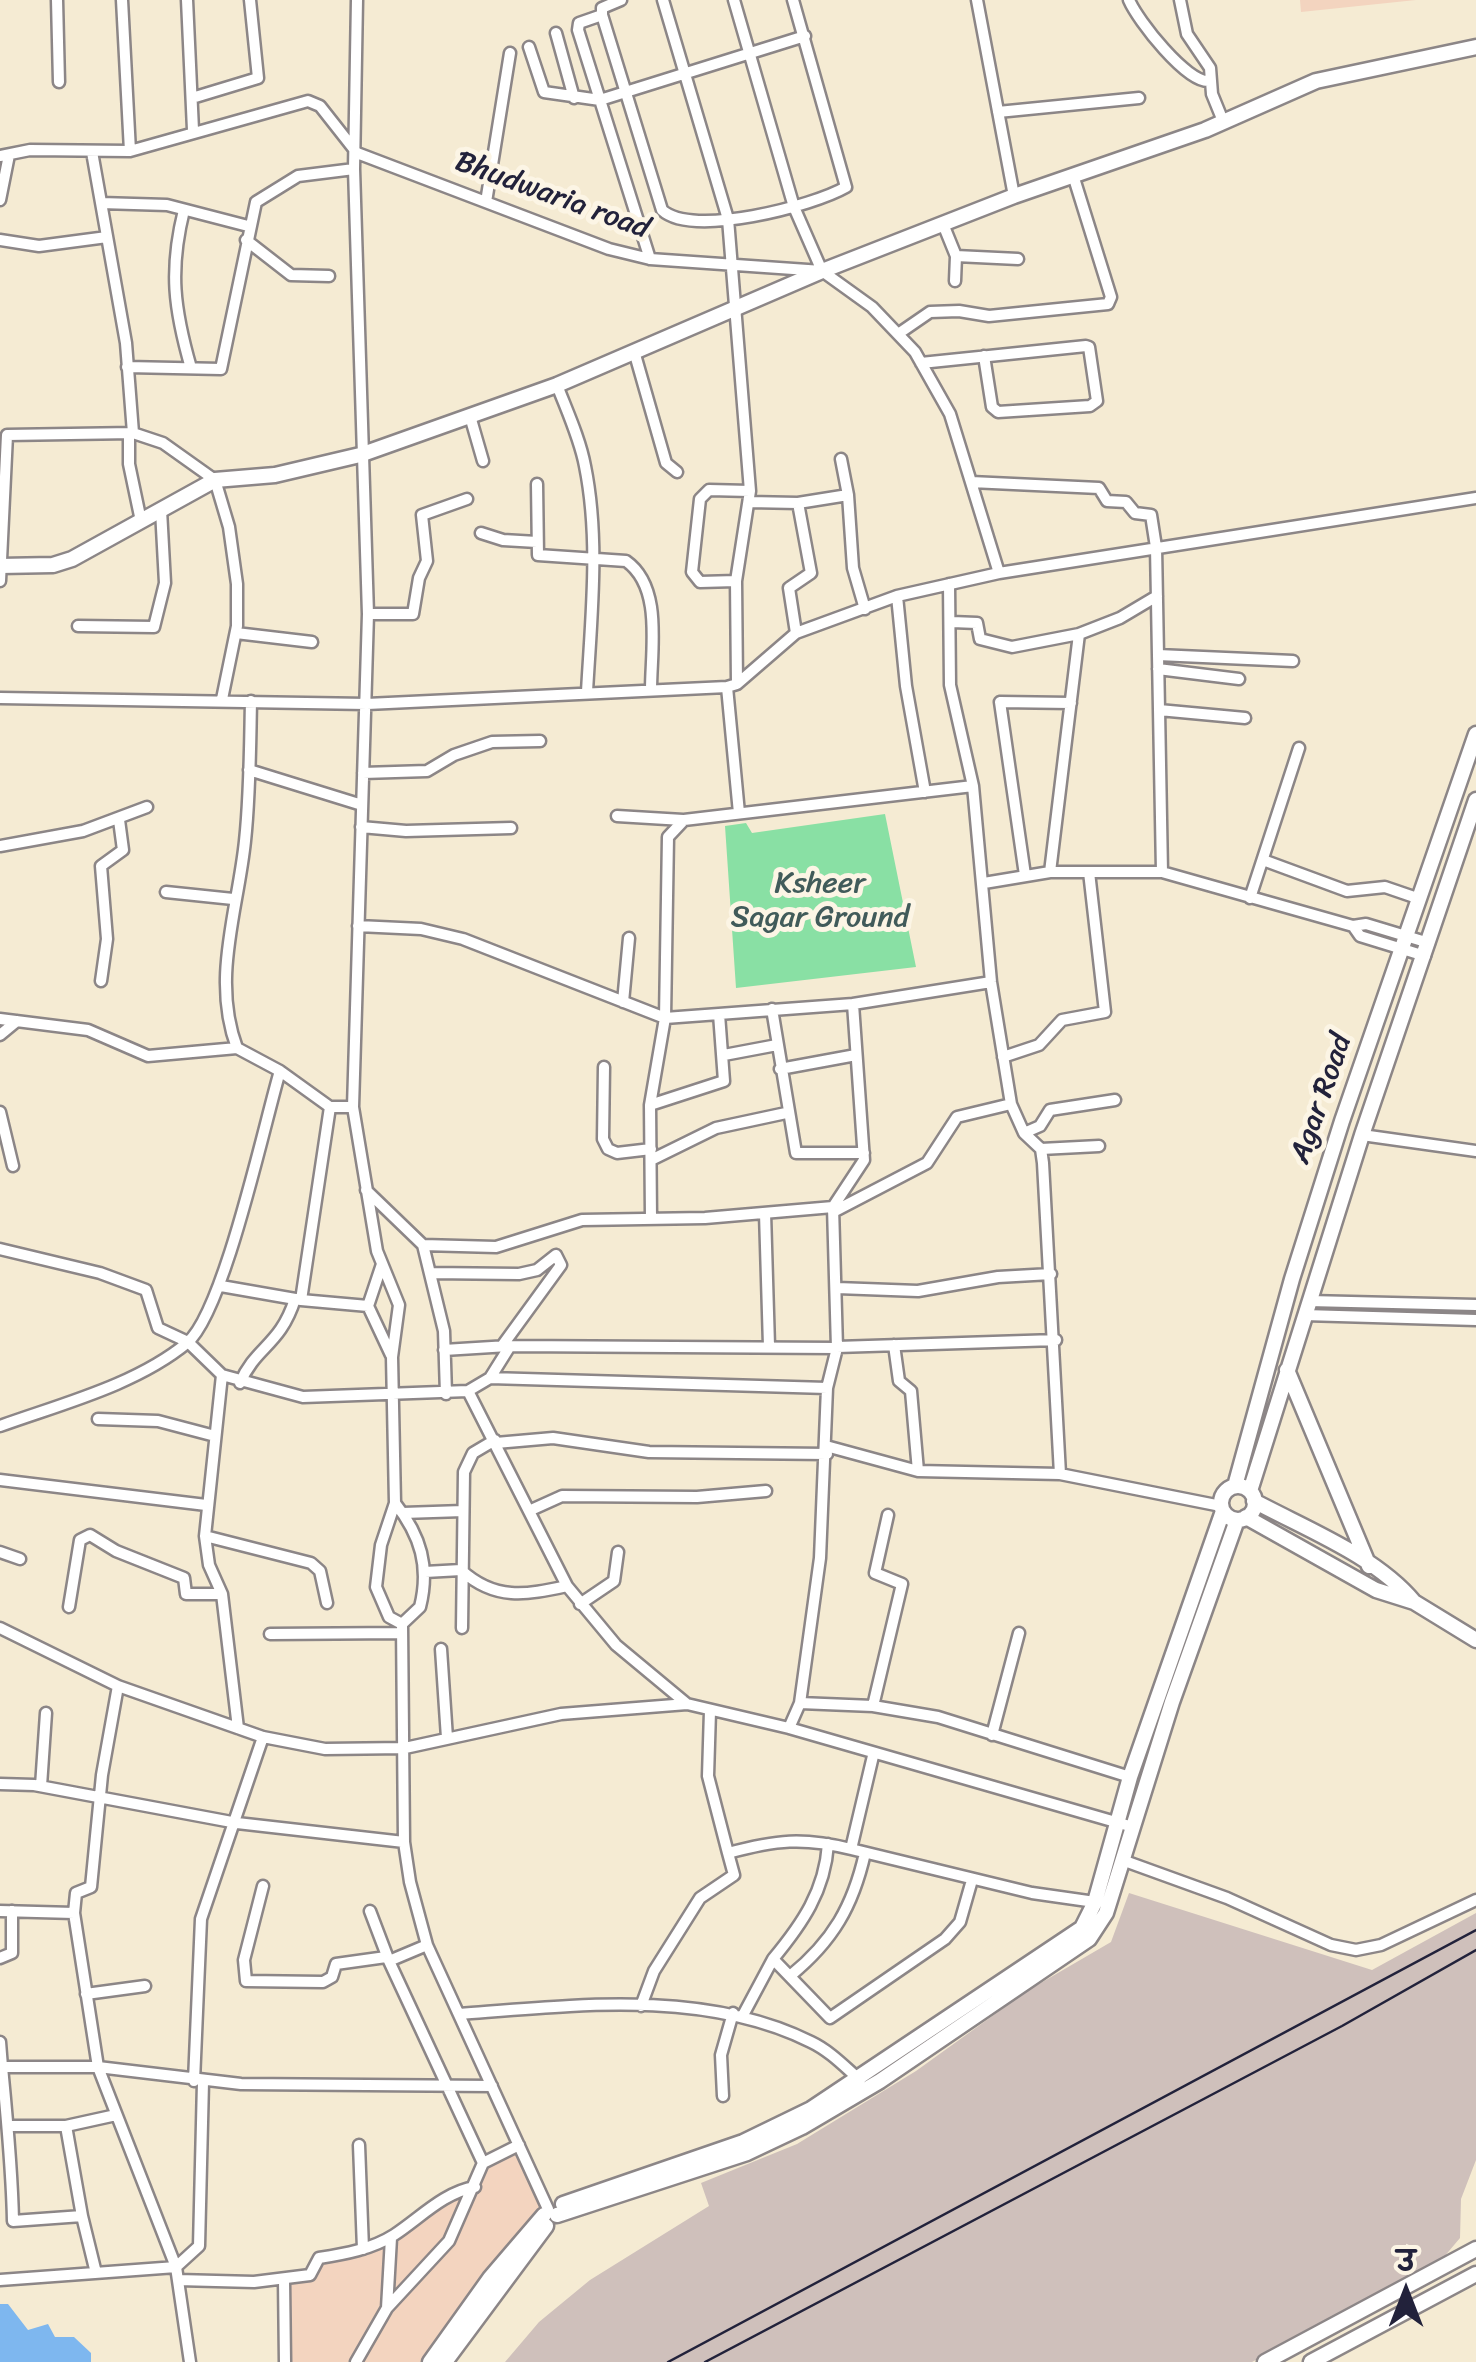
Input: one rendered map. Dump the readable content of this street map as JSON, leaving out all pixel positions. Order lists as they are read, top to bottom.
{
  "streets": {
    "main road": ["Agar Road"],
    "street": ["Bhudwaria road"]
  },
  "parks": ["Ksheer Sagar Ground"],
  "north": "top"
}
